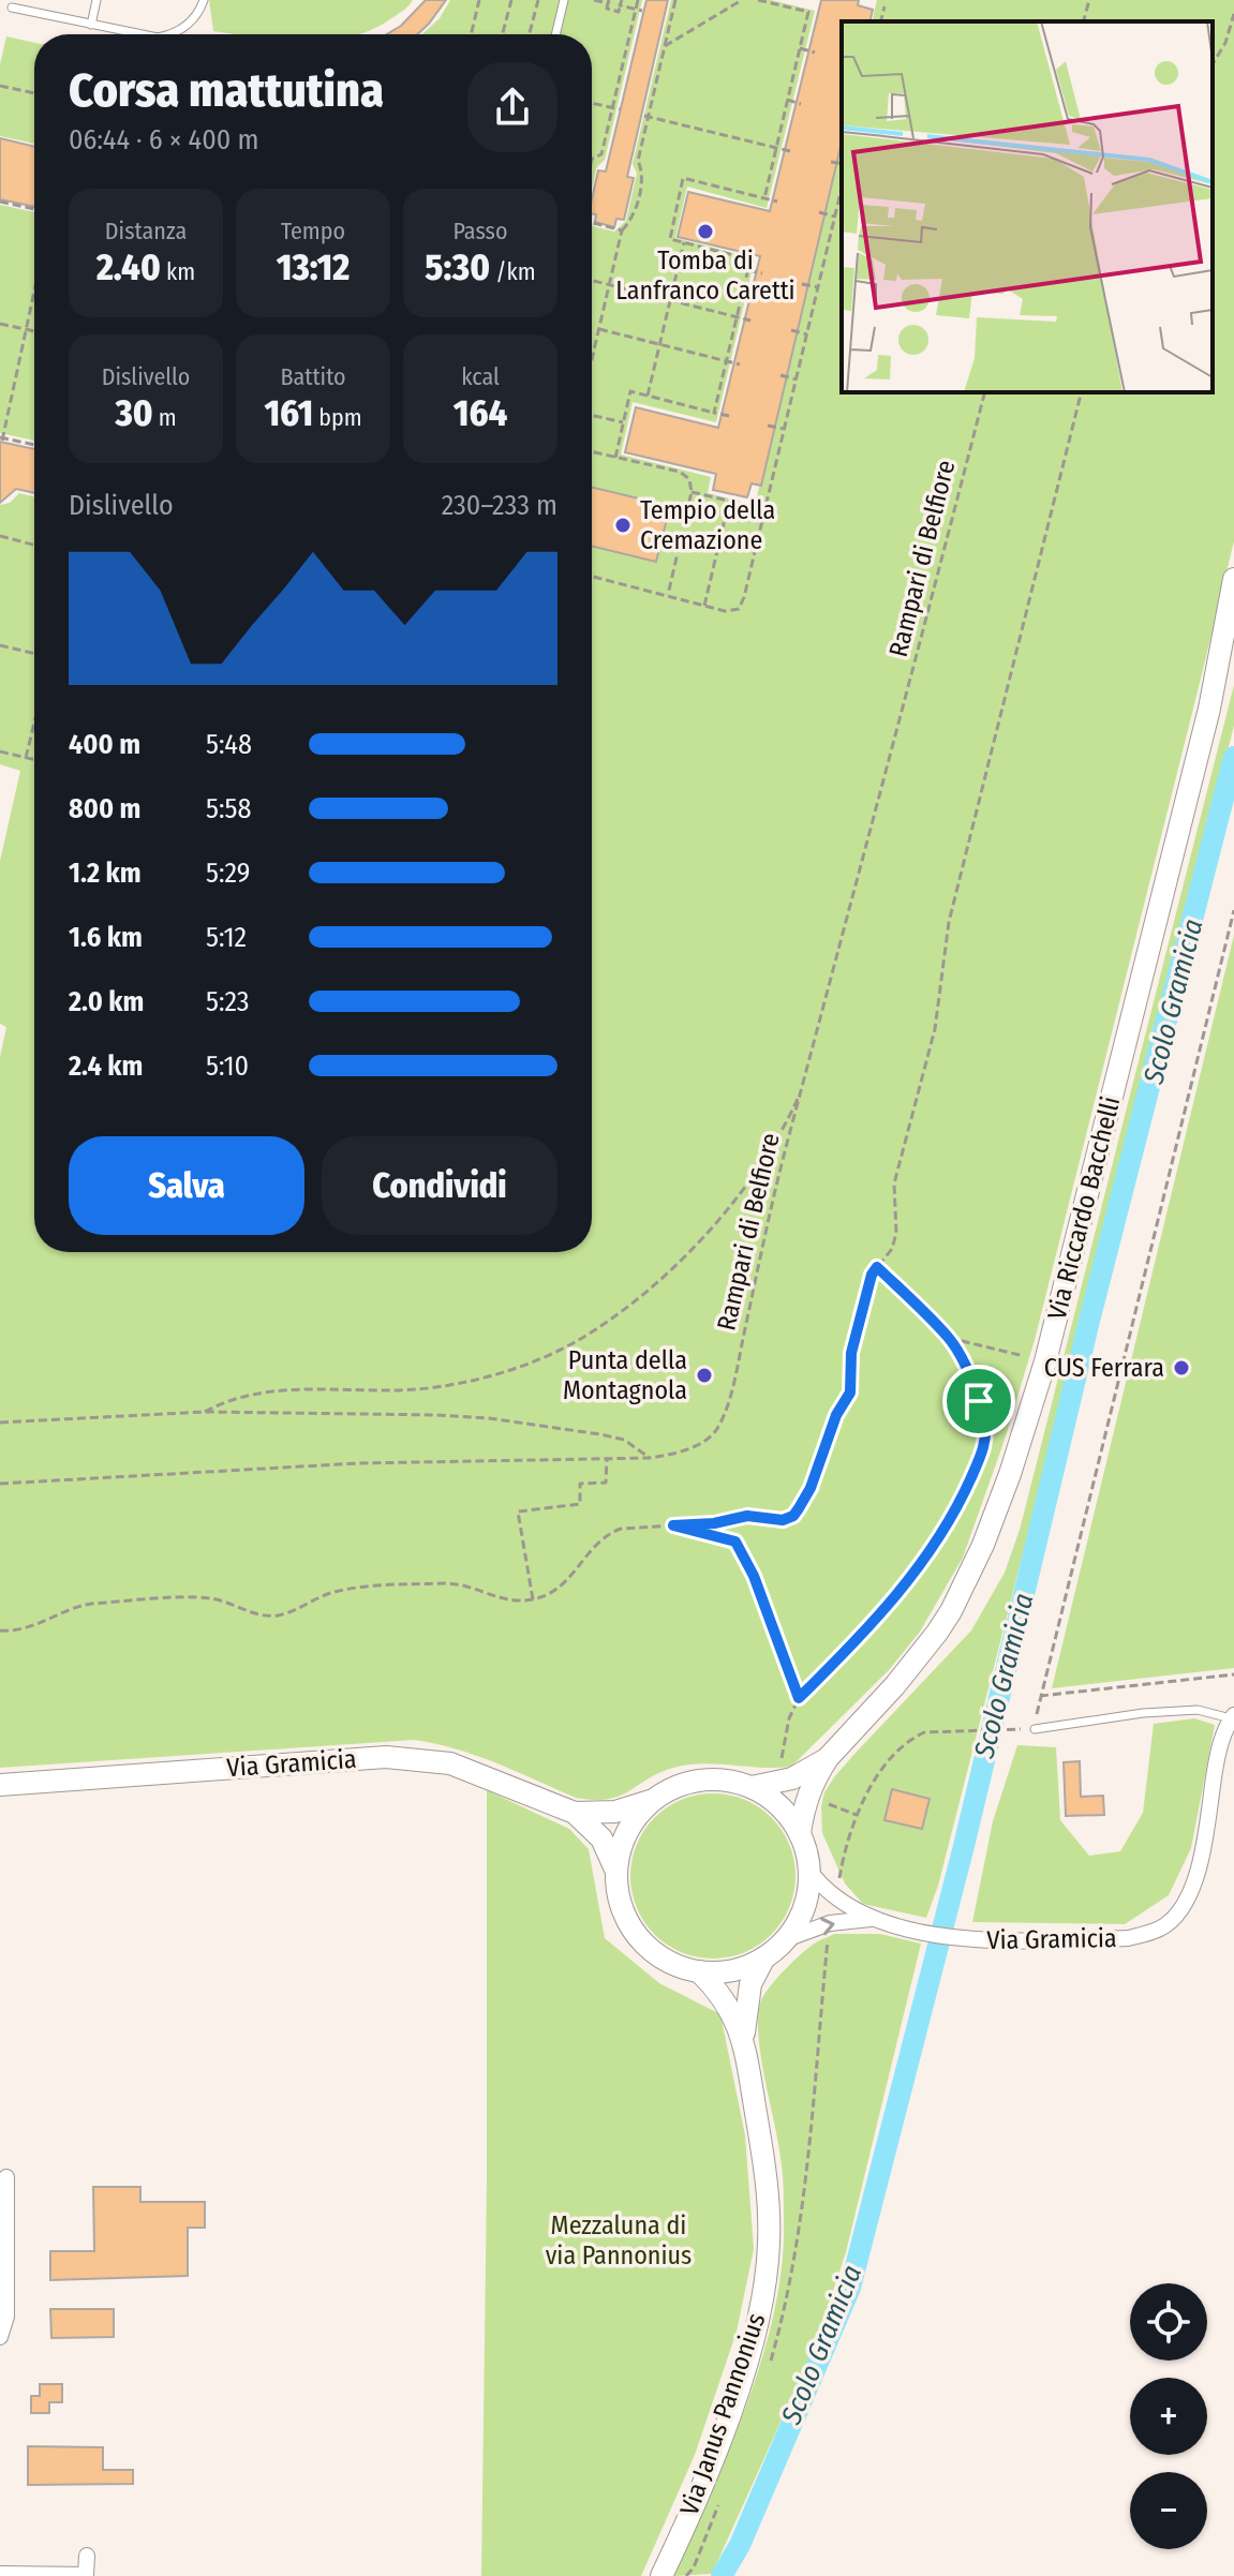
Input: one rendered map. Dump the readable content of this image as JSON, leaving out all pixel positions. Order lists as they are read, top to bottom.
{
  "streets": {
    "main road": ["Via Riccardo Bacchelli", "Via Gramicia", "Via Janus Pannonius"],
    "path": ["Rampari di Belfiore"]
  },
  "crossings": [
    ["Via Riccardo Bacchelli", "Via Gramicia"],
    ["Via Riccardo Bacchelli", "Via Janus Pannonius"],
    ["Via Gramicia", "Via Janus Pannonius"]
  ],
  "water": ["Scolo Gramicia"],
  "parks": ["Mezzaluna di via Pannonius"],
  "places": [
    "Tomba di Lanfranco Caretti",
    "Tempio della Cremazione",
    "CUS Ferrara",
    "Punta della Montagnola"
  ],
  "page": {
    "heading": ["Corsa mattutina", "06:44 · 6 × 400 m"],
    "stats": [
      ["Distanza", "2.40 km"],
      ["Tempo", "13:12"],
      ["Passo", "5:30 /km"],
      ["Dislivello", "30 m"],
      ["Battito", "161 bpm"],
      ["kcal", "164"]
    ],
    "chart": ["Dislivello", "230–233 m"],
    "list": [
      {
        "name": "400 m",
        "note": "5:48"
      },
      {
        "name": "800 m",
        "note": "5:58"
      },
      {
        "name": "1.2 km",
        "note": "5:29"
      },
      {
        "name": "1.6 km",
        "note": "5:12"
      },
      {
        "name": "2.0 km",
        "note": "5:23"
      },
      {
        "name": "2.4 km",
        "note": "5:10"
      }
    ],
    "buttons": ["Salva", "Condividi"],
    "map_buttons": ["+", "−"]
  }
}
